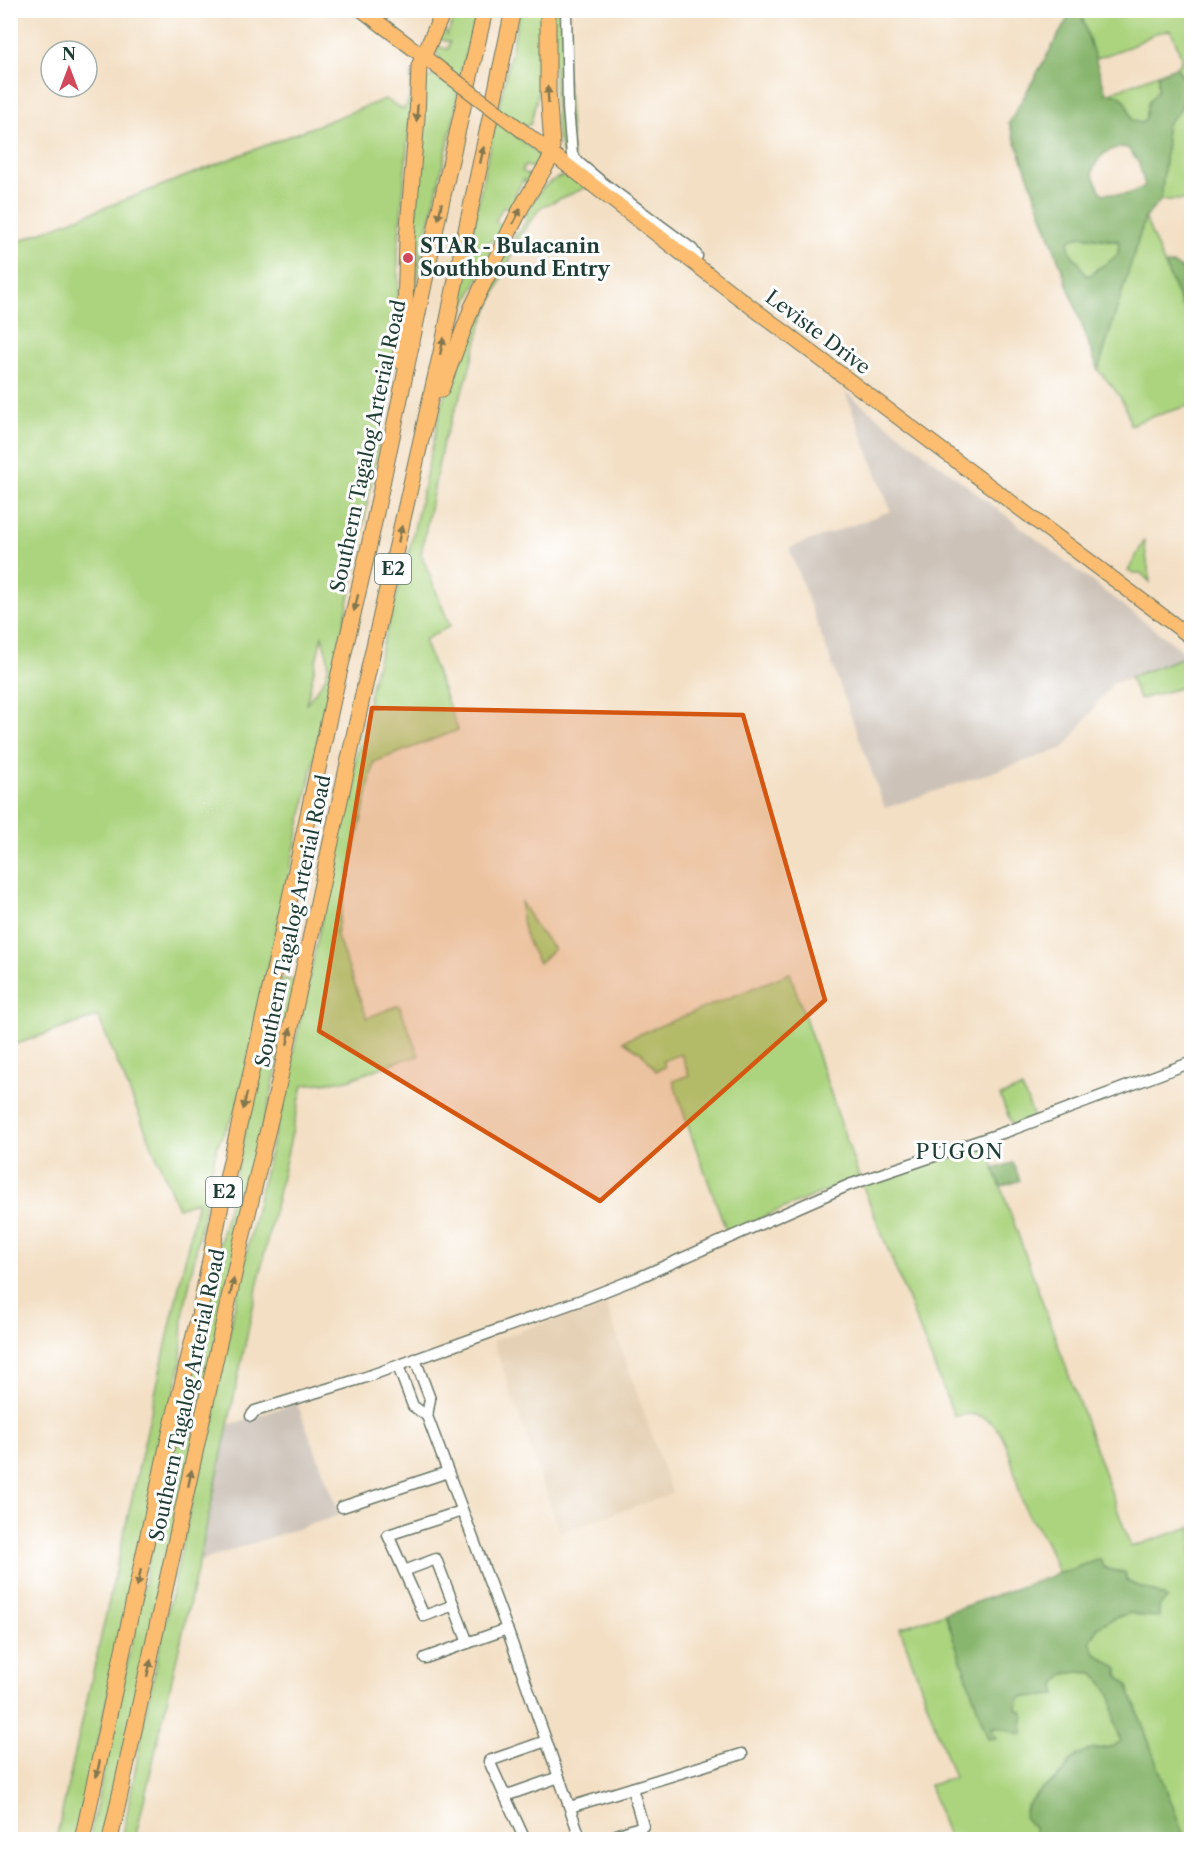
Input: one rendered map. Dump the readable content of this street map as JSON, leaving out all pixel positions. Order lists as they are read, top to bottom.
{
  "streets": {
    "highway": ["Southern Tagalog Arterial Road", "E2"],
    "main road": ["Leviste Drive"]
  },
  "districts": ["PUGON"],
  "places": ["STAR - Bulacanin Southbound Entry"],
  "north": "top"
}
